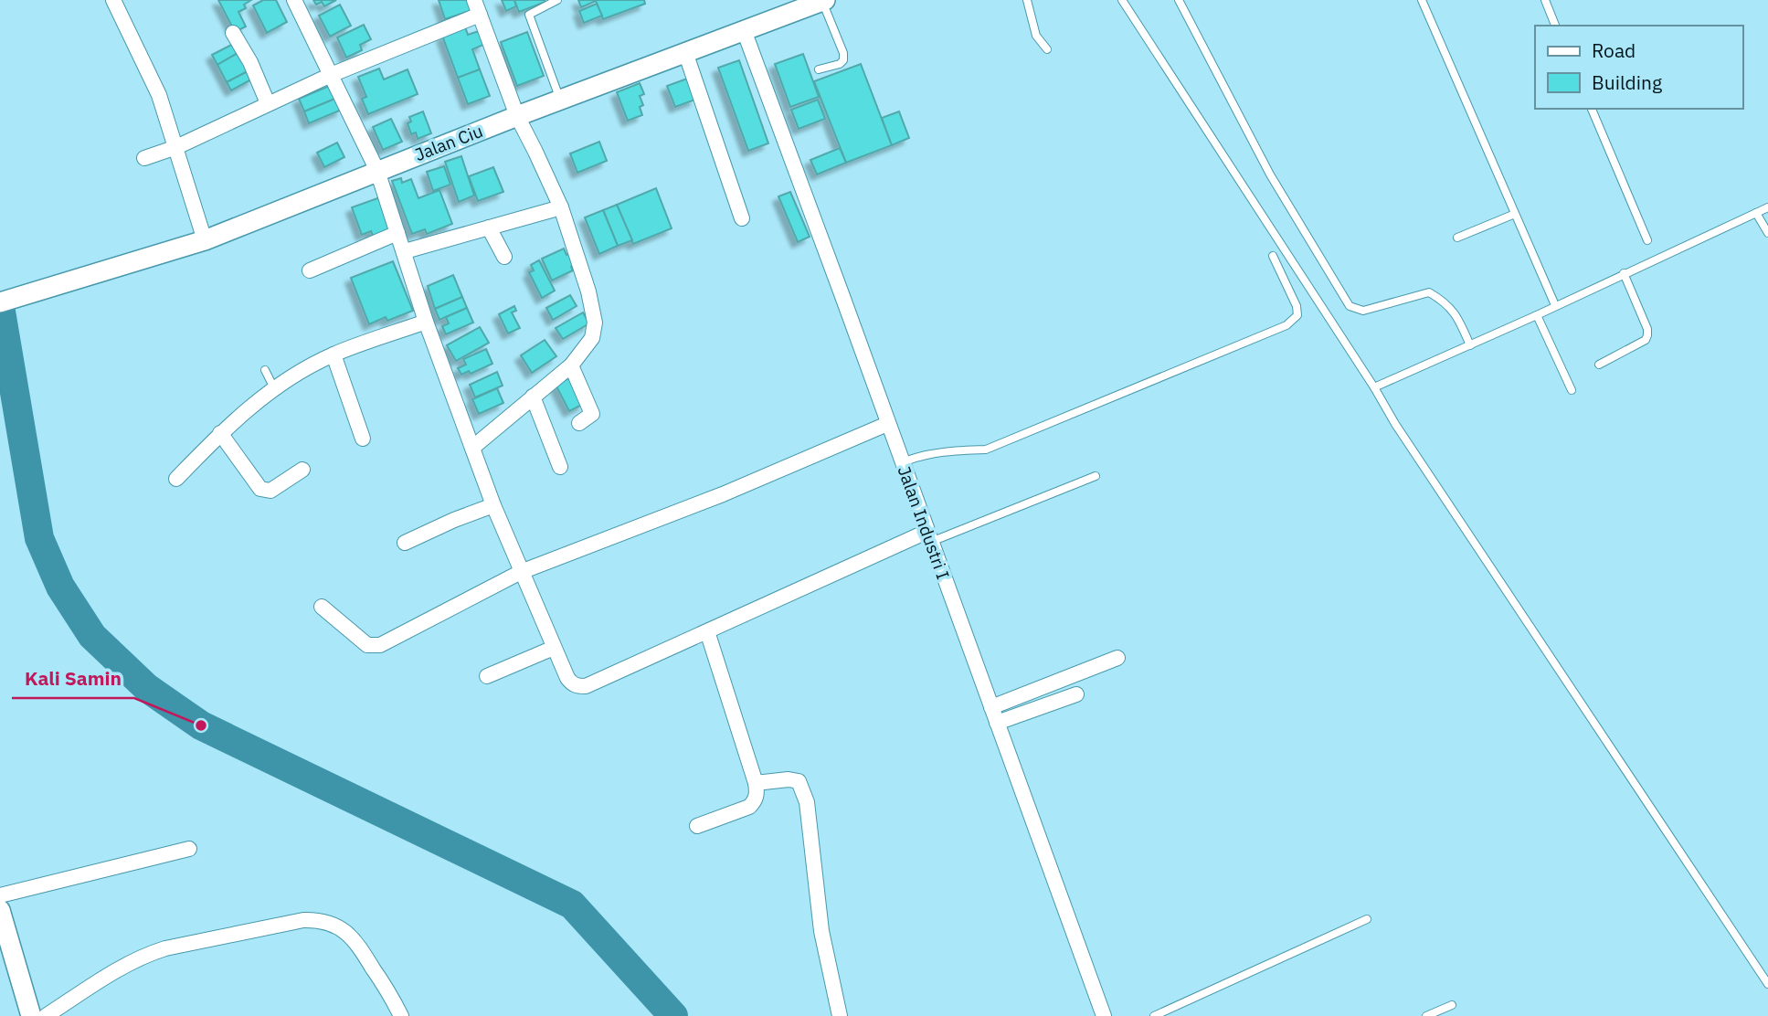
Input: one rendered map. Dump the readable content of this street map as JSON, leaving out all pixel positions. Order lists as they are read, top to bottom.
{
  "streets": {
    "street": ["Jalan Ciu", "Jalan Industri I"]
  },
  "crossings": [
    ["Jalan Ciu", "Jalan Industri I"]
  ],
  "places": ["Kali Samin"],
  "legend": ["Road", "Building"]
}
